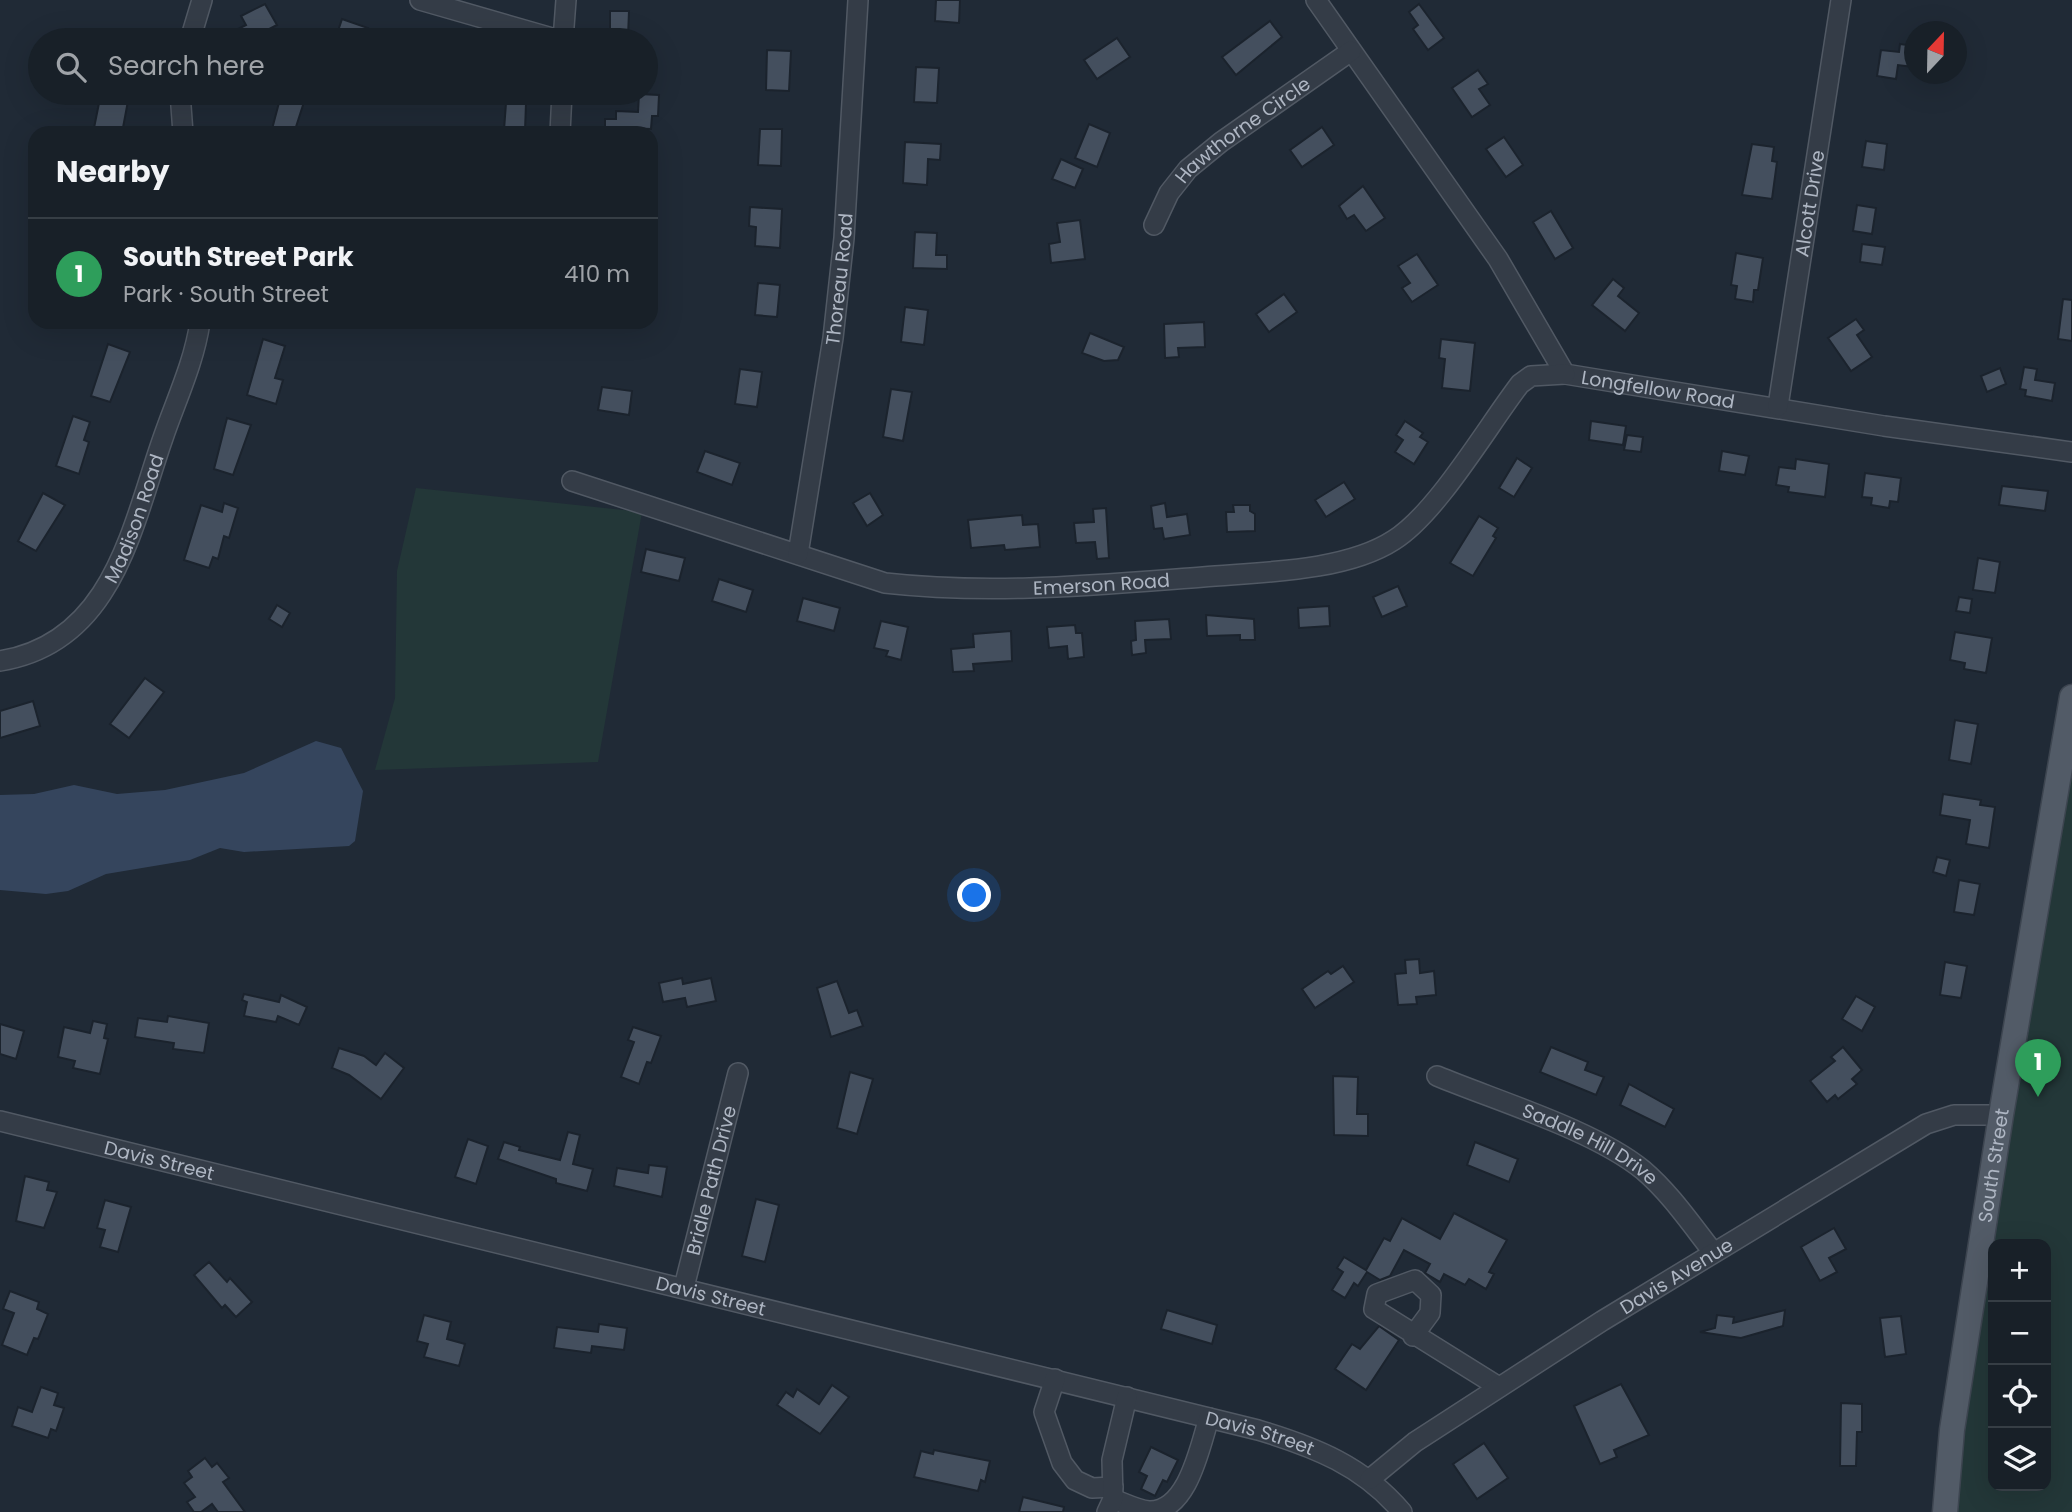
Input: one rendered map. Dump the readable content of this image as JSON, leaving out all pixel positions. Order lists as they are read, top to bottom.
{
  "streets": {
    "main road": ["South Street"],
    "street": [
      "Hawthorne Circle",
      "Alcott Drive",
      "Thoreau Road",
      "Longfellow Road",
      "Madison Road",
      "Emerson Road",
      "Saddle Hill Drive",
      "Davis Street",
      "Bridle Path Drive",
      "Davis Avenue"
    ]
  },
  "crossings": [
    ["Hawthorne Circle", "Longfellow Road"],
    ["Alcott Drive", "Longfellow Road"],
    ["Thoreau Road", "Emerson Road"],
    ["Longfellow Road", "Emerson Road"],
    ["Saddle Hill Drive", "Davis Avenue"],
    ["Davis Street", "Bridle Path Drive"],
    ["Davis Street", "Davis Avenue"],
    ["South Street", "Davis Avenue"]
  ],
  "north": "top",
  "page": {
    "search": "Search here",
    "heading": "Nearby",
    "list": [
      {
        "mark": "1",
        "name": "South Street Park",
        "note": "Park · South Street",
        "value": "410 m"
      }
    ],
    "pins": "1",
    "map_buttons": ["+", "−"]
  }
}
